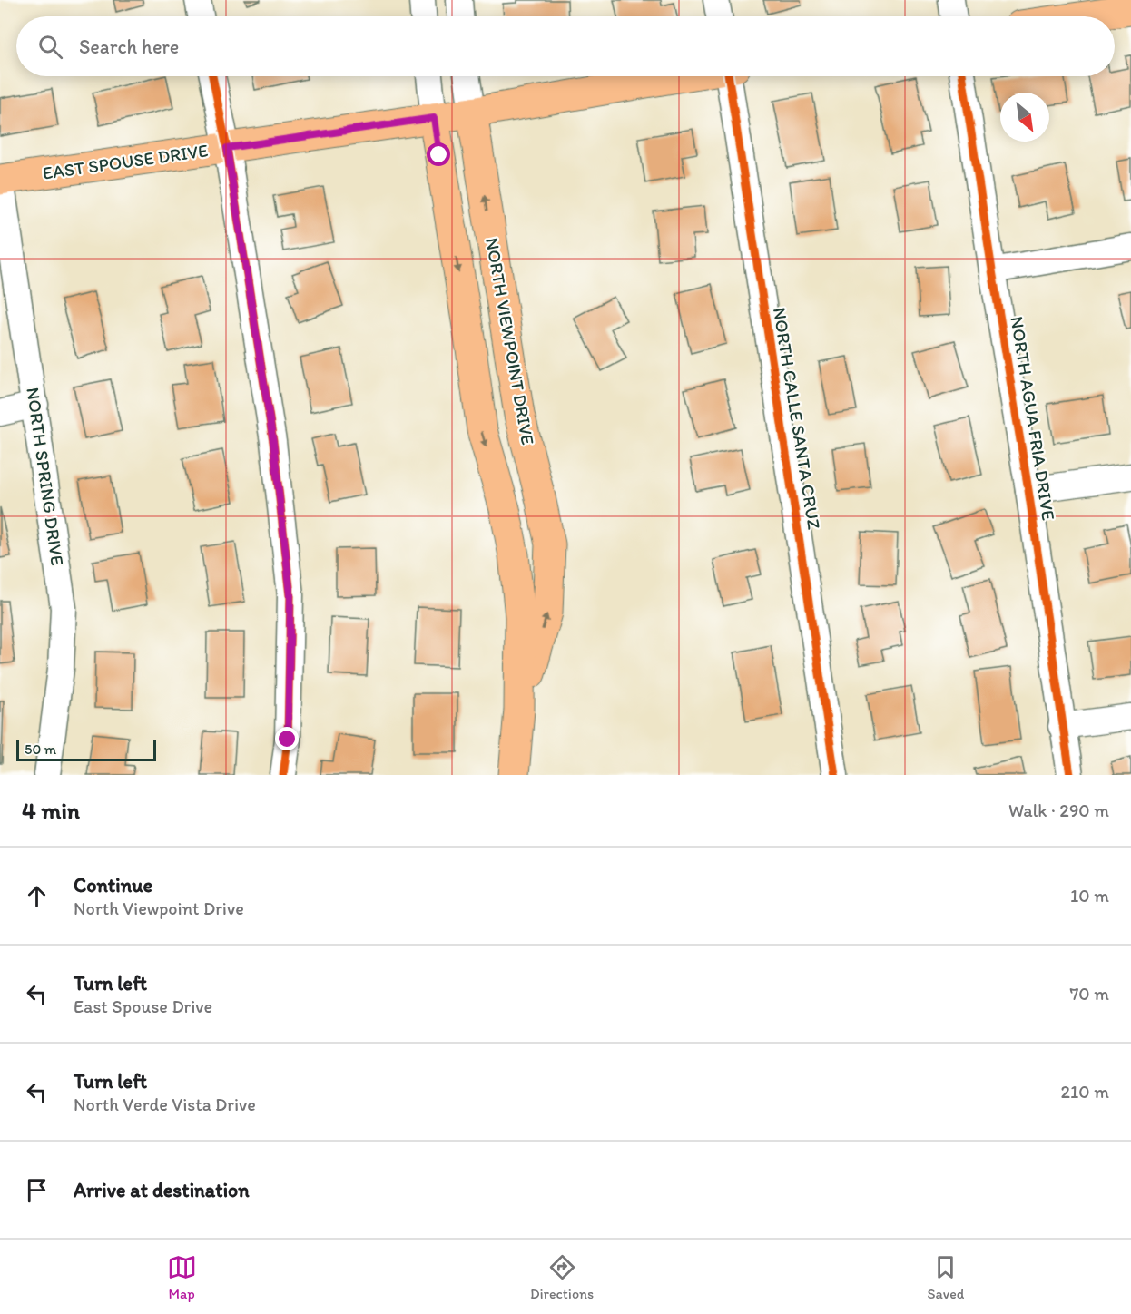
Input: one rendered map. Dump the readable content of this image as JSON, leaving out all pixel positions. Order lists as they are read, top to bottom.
{
  "streets": {
    "main road": ["EAST SPOUSE DRIVE", "NORTH VIEWPOINT DRIVE"],
    "street": ["NORTH CALLE SANTA CRUZ", "NORTH AGUA FRIA DRIVE", "NORTH SPRING DRIVE"]
  },
  "crossings": [
    ["EAST SPOUSE DRIVE", "NORTH VIEWPOINT DRIVE"],
    ["EAST SPOUSE DRIVE", "NORTH SPRING DRIVE"]
  ],
  "scale_bar": "50 m",
  "north": "bottom right",
  "page": {
    "search": "Search here",
    "scale": "50 m",
    "heading": ["4 min", "Walk · 290 m"],
    "list": [
      ["Continue", "North Viewpoint Drive", "10 m"],
      ["Turn left", "East Spouse Drive", "70 m"],
      ["Turn left", "North Verde Vista Drive", "210 m"],
      "Arrive at destination"
    ],
    "nav": ["Map", "Directions", "Saved"]
  }
}
